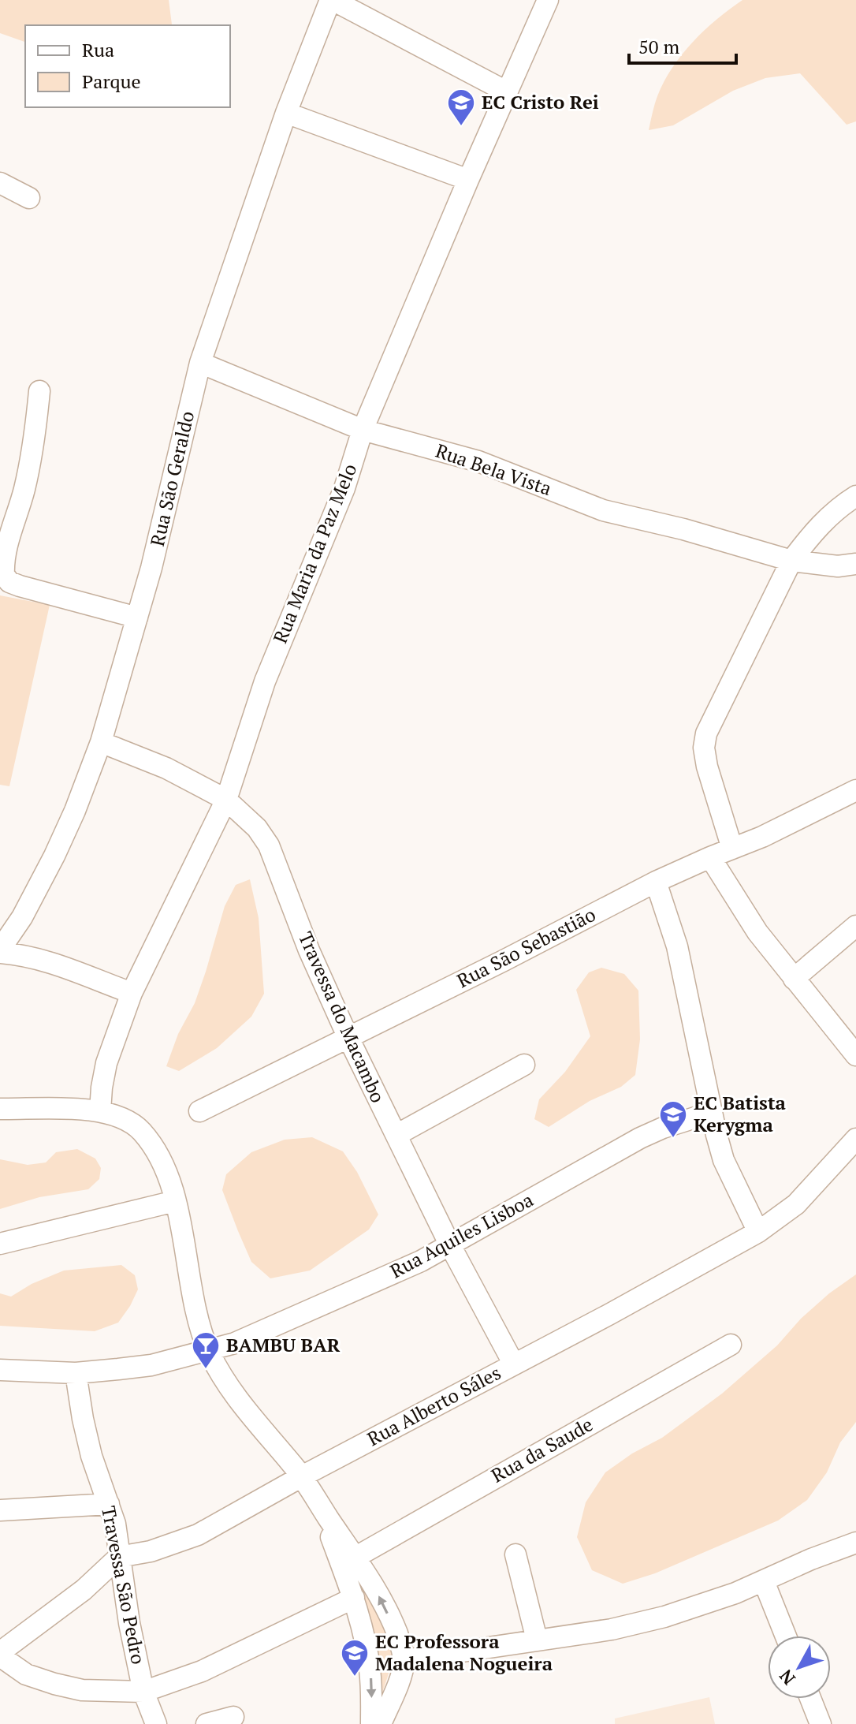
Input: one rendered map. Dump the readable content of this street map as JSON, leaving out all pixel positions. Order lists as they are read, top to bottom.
{
  "streets": {
    "street": [
      "Rua Bela Vista",
      "Rua São Geraldo",
      "Rua Maria da Paz Melo",
      "Rua São Sebastião",
      "Travessa do Macambo",
      "Rua Aquiles Lisboa",
      "Rua Alberto Sáles",
      "Rua da Saude",
      "Travessa São Pedro"
    ]
  },
  "crossings": [
    ["Rua Bela Vista", "Rua São Geraldo"],
    ["Rua Bela Vista", "Rua Maria da Paz Melo"],
    ["Rua São Geraldo", "Travessa do Macambo"],
    ["Rua Maria da Paz Melo", "Travessa do Macambo"],
    ["Rua São Sebastião", "Travessa do Macambo"],
    ["Travessa do Macambo", "Rua Aquiles Lisboa"],
    ["Travessa do Macambo", "Rua Alberto Sáles"],
    ["Rua Aquiles Lisboa", "Travessa São Pedro"],
    ["Rua Alberto Sáles", "Travessa São Pedro"]
  ],
  "places": {
    "school or university": ["EC Cristo Rei", "EC Batista Kerygma", "EC Professora Madalena Nogueira"],
    "bar": ["BAMBU BAR"]
  },
  "legend": ["Rua", "Parque"],
  "scale_bar": "50 m",
  "north": "bottom left"
}
